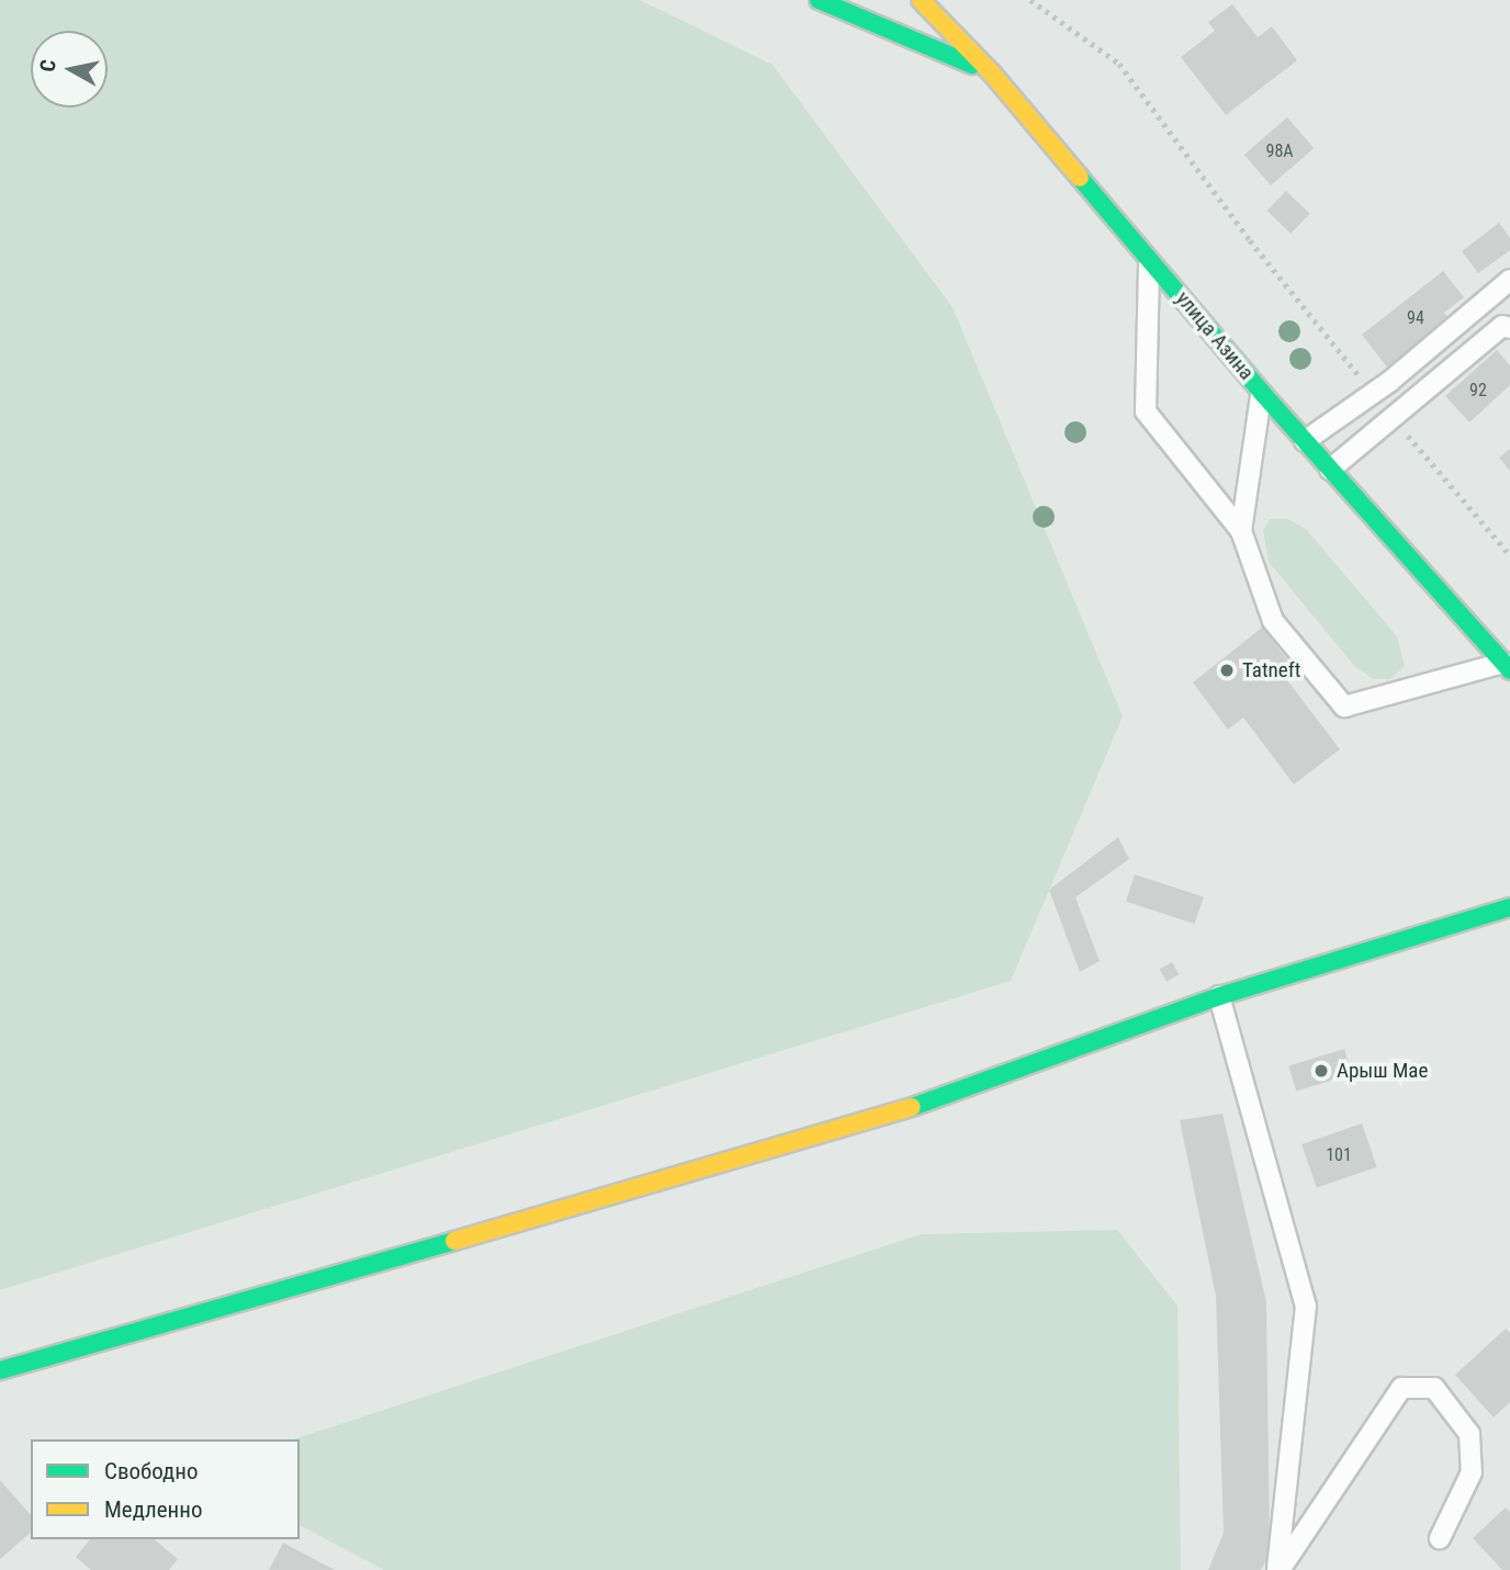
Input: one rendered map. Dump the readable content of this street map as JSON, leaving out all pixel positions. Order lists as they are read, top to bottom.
{
  "streets": {
    "street": ["улица Азина"]
  },
  "places": ["Tatneft", "Арыш Мае"],
  "house_numbers": [
    "98А",
    "94",
    "92",
    "101"
  ],
  "legend": ["Свободно", "Медленно"],
  "north": "left"
}
